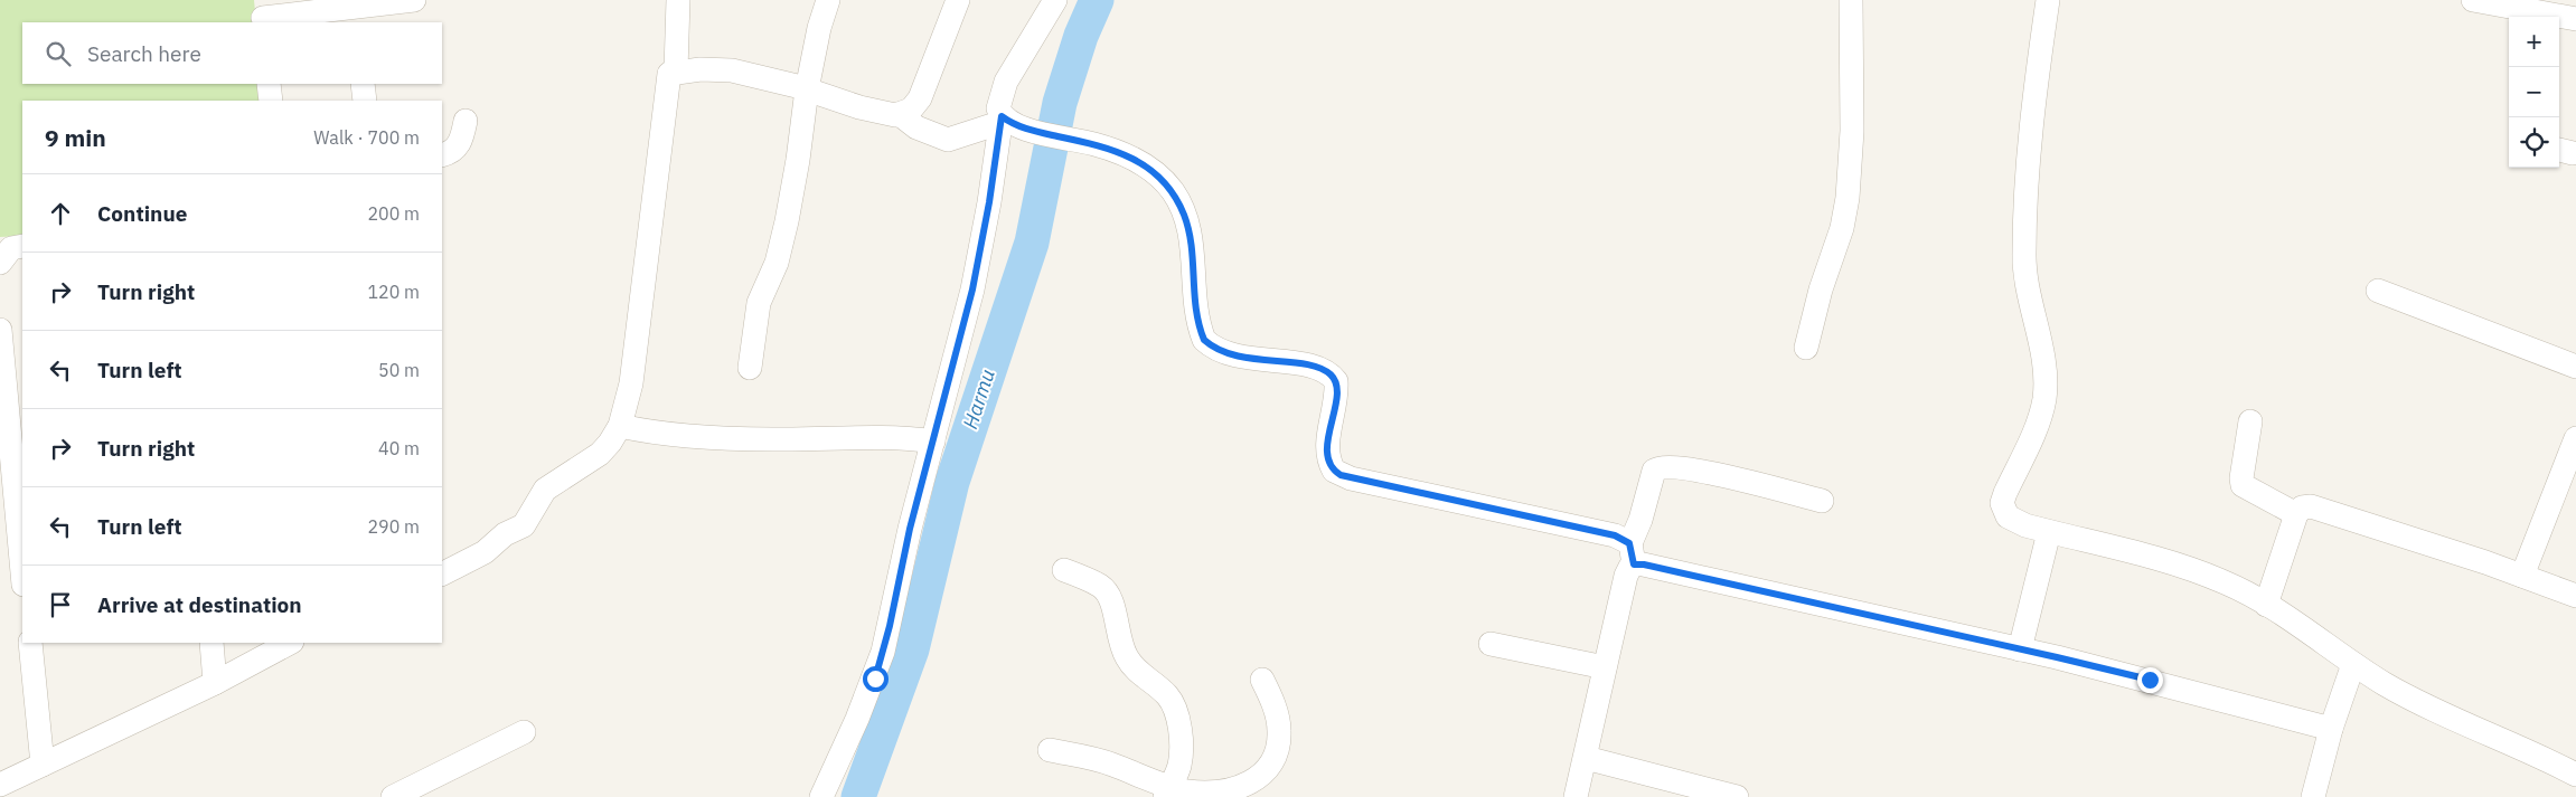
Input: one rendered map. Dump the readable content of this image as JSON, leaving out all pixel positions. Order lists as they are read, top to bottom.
{
  "water": ["Harmu"],
  "page": {
    "map_buttons": ["+", "−"],
    "search": "Search here",
    "heading": ["9 min", "Walk · 700 m"],
    "list": [
      ["Continue", "200 m"],
      ["Turn right", "120 m"],
      ["Turn left", "50 m"],
      ["Turn right", "40 m"],
      ["Turn left", "290 m"],
      "Arrive at destination"
    ]
  }
}
